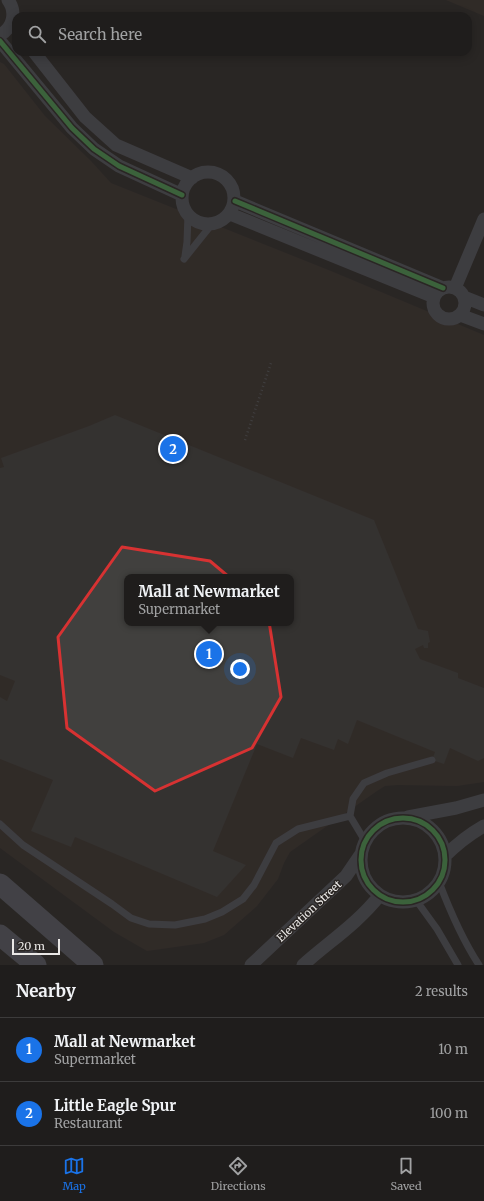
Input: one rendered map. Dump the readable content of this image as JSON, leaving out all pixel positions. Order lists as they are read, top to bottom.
{
  "streets": {
    "street": ["Elevation Street"]
  },
  "scale_bar": "20 m",
  "page": {
    "search": "Search here",
    "pins": ["2", "1"],
    "popup": ["Mall at Newmarket", "Supermarket"],
    "scale": "20 m",
    "heading": ["Nearby", "2 results"],
    "list": [
      {
        "mark": "1",
        "name": "Mall at Newmarket",
        "note": "Supermarket",
        "value": "10 m"
      },
      {
        "mark": "2",
        "name": "Little Eagle Spur",
        "note": "Restaurant",
        "value": "100 m"
      }
    ],
    "nav": ["Map", "Directions", "Saved"]
  }
}
